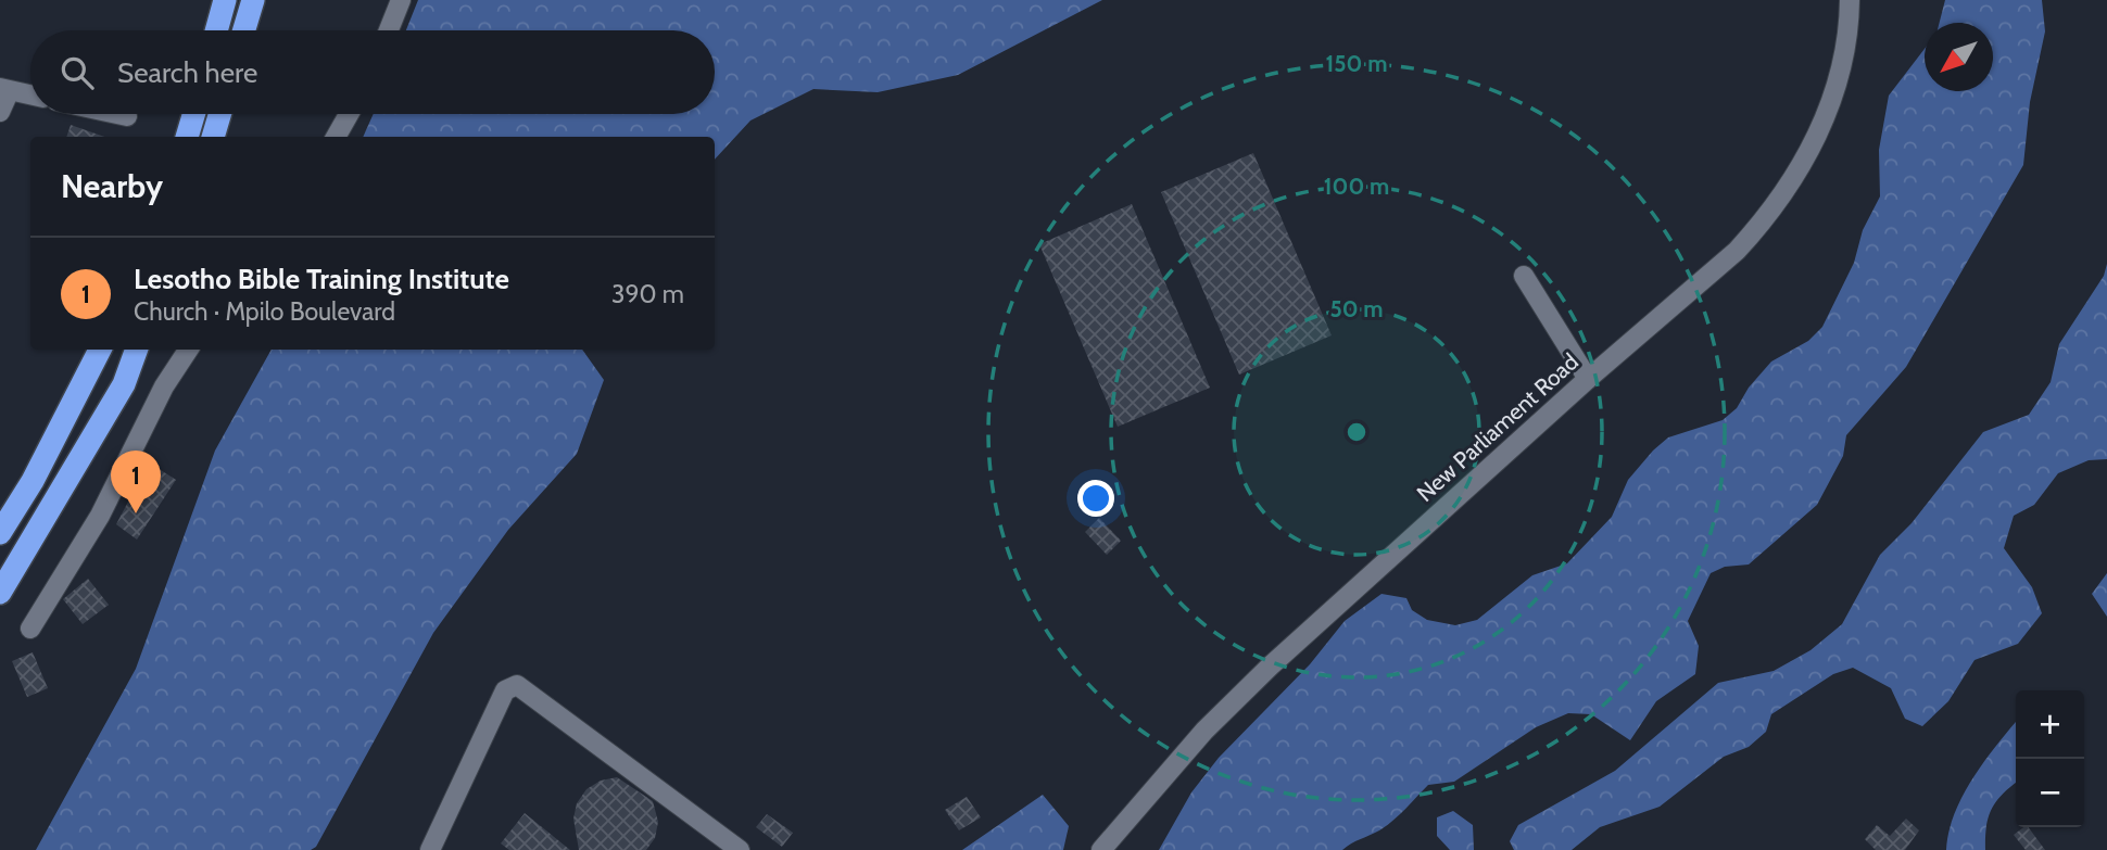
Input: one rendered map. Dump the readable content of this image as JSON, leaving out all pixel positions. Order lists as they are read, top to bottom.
{
  "streets": {
    "street": ["New Parliament Road"]
  },
  "north": "bottom left",
  "page": {
    "search": "Search here",
    "heading": "Nearby",
    "list": [
      {
        "mark": "1",
        "name": "Lesotho Bible Training Institute",
        "note": "Church · Mpilo Boulevard",
        "value": "390 m"
      }
    ],
    "pins": "1",
    "map_buttons": ["+", "−"]
  },
  "rings": ["150 m", "100 m", "50 m"]
}
